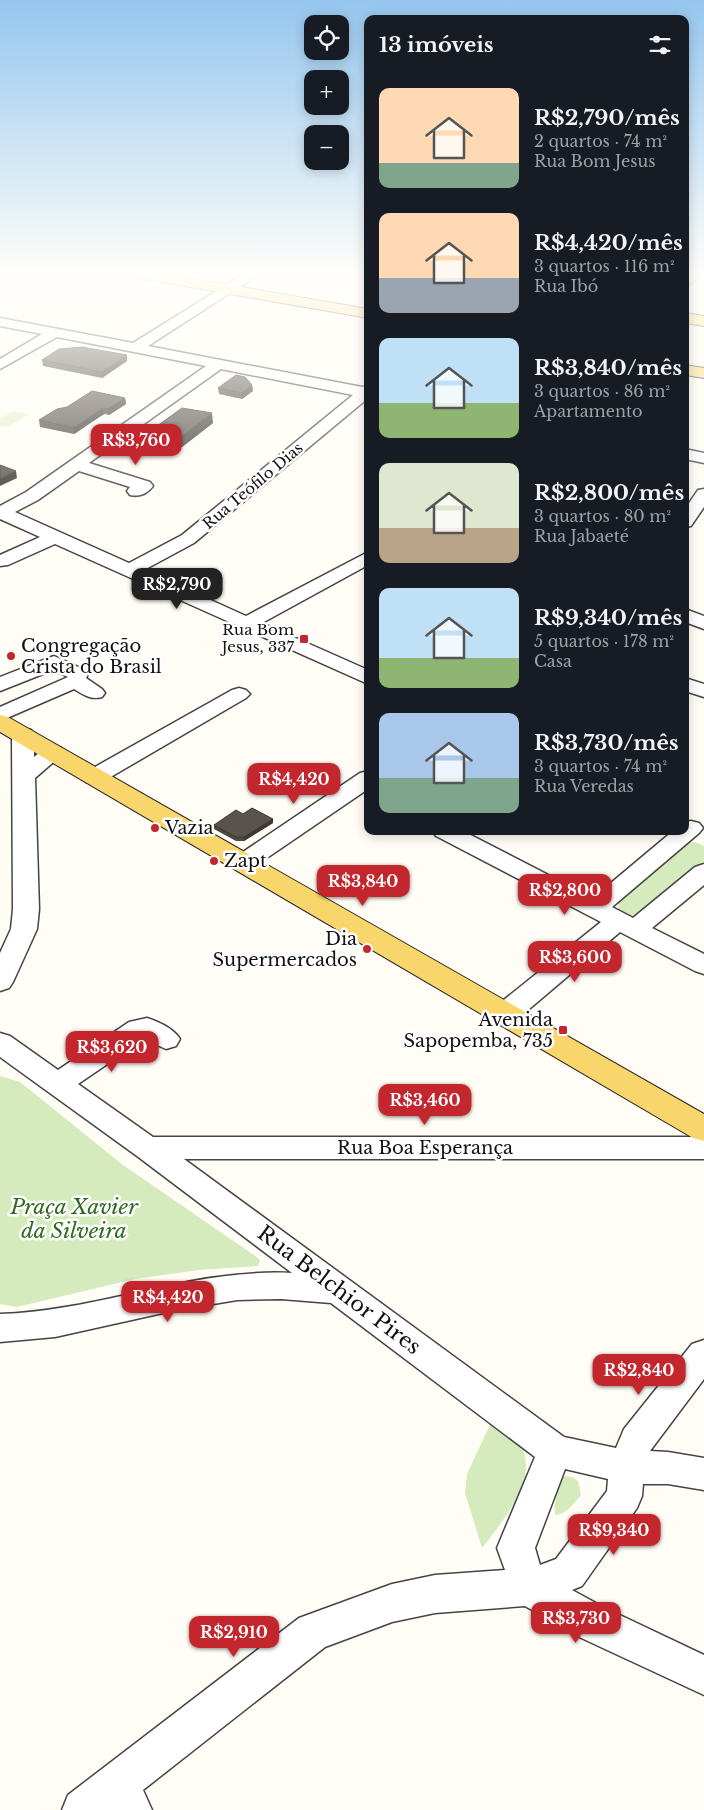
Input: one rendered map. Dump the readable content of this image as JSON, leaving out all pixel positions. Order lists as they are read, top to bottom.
{
  "streets": {
    "street": ["Rua Teófilo Dias", "Rua Boa Esperança", "Rua Belchior Pires"]
  },
  "crossings": [
    ["Rua Boa Esperança", "Rua Belchior Pires"]
  ],
  "parks": ["Praça Xavier da Silveira"],
  "places": {
    "transit": ["Rua Bom Jesus, 337", "Avenida Sapopemba, 735"],
    "other": [
      "Congregação Crista do Brasil",
      "Vazia",
      "Zapt",
      "Dia Supermercados"
    ]
  },
  "page": {
    "map_buttons": ["+", "−"],
    "heading": "13 imóveis",
    "list": [
      {
        "name": "R$2,790/mês",
        "note": "2 quartos · 74 m² · Rua Bom Jesus"
      },
      {
        "name": "R$4,420/mês",
        "note": "3 quartos · 116 m² · Rua Ibó"
      },
      {
        "name": "R$3,840/mês",
        "note": "3 quartos · 86 m² · Apartamento"
      },
      {
        "name": "R$2,800/mês",
        "note": "3 quartos · 80 m² · Rua Jabaeté"
      },
      {
        "name": "R$9,340/mês",
        "note": "5 quartos · 178 m² · Casa"
      },
      {
        "name": "R$3,730/mês",
        "note": "3 quartos · 74 m² · Rua Veredas"
      }
    ],
    "price": [
      "R$3,760",
      "R$2,790",
      "R$4,420",
      "R$3,840",
      "R$2,800",
      "R$3,600",
      "R$3,620",
      "R$3,460",
      "R$4,420",
      "R$2,840",
      "R$9,340",
      "R$3,730",
      "R$2,910"
    ]
  }
}
